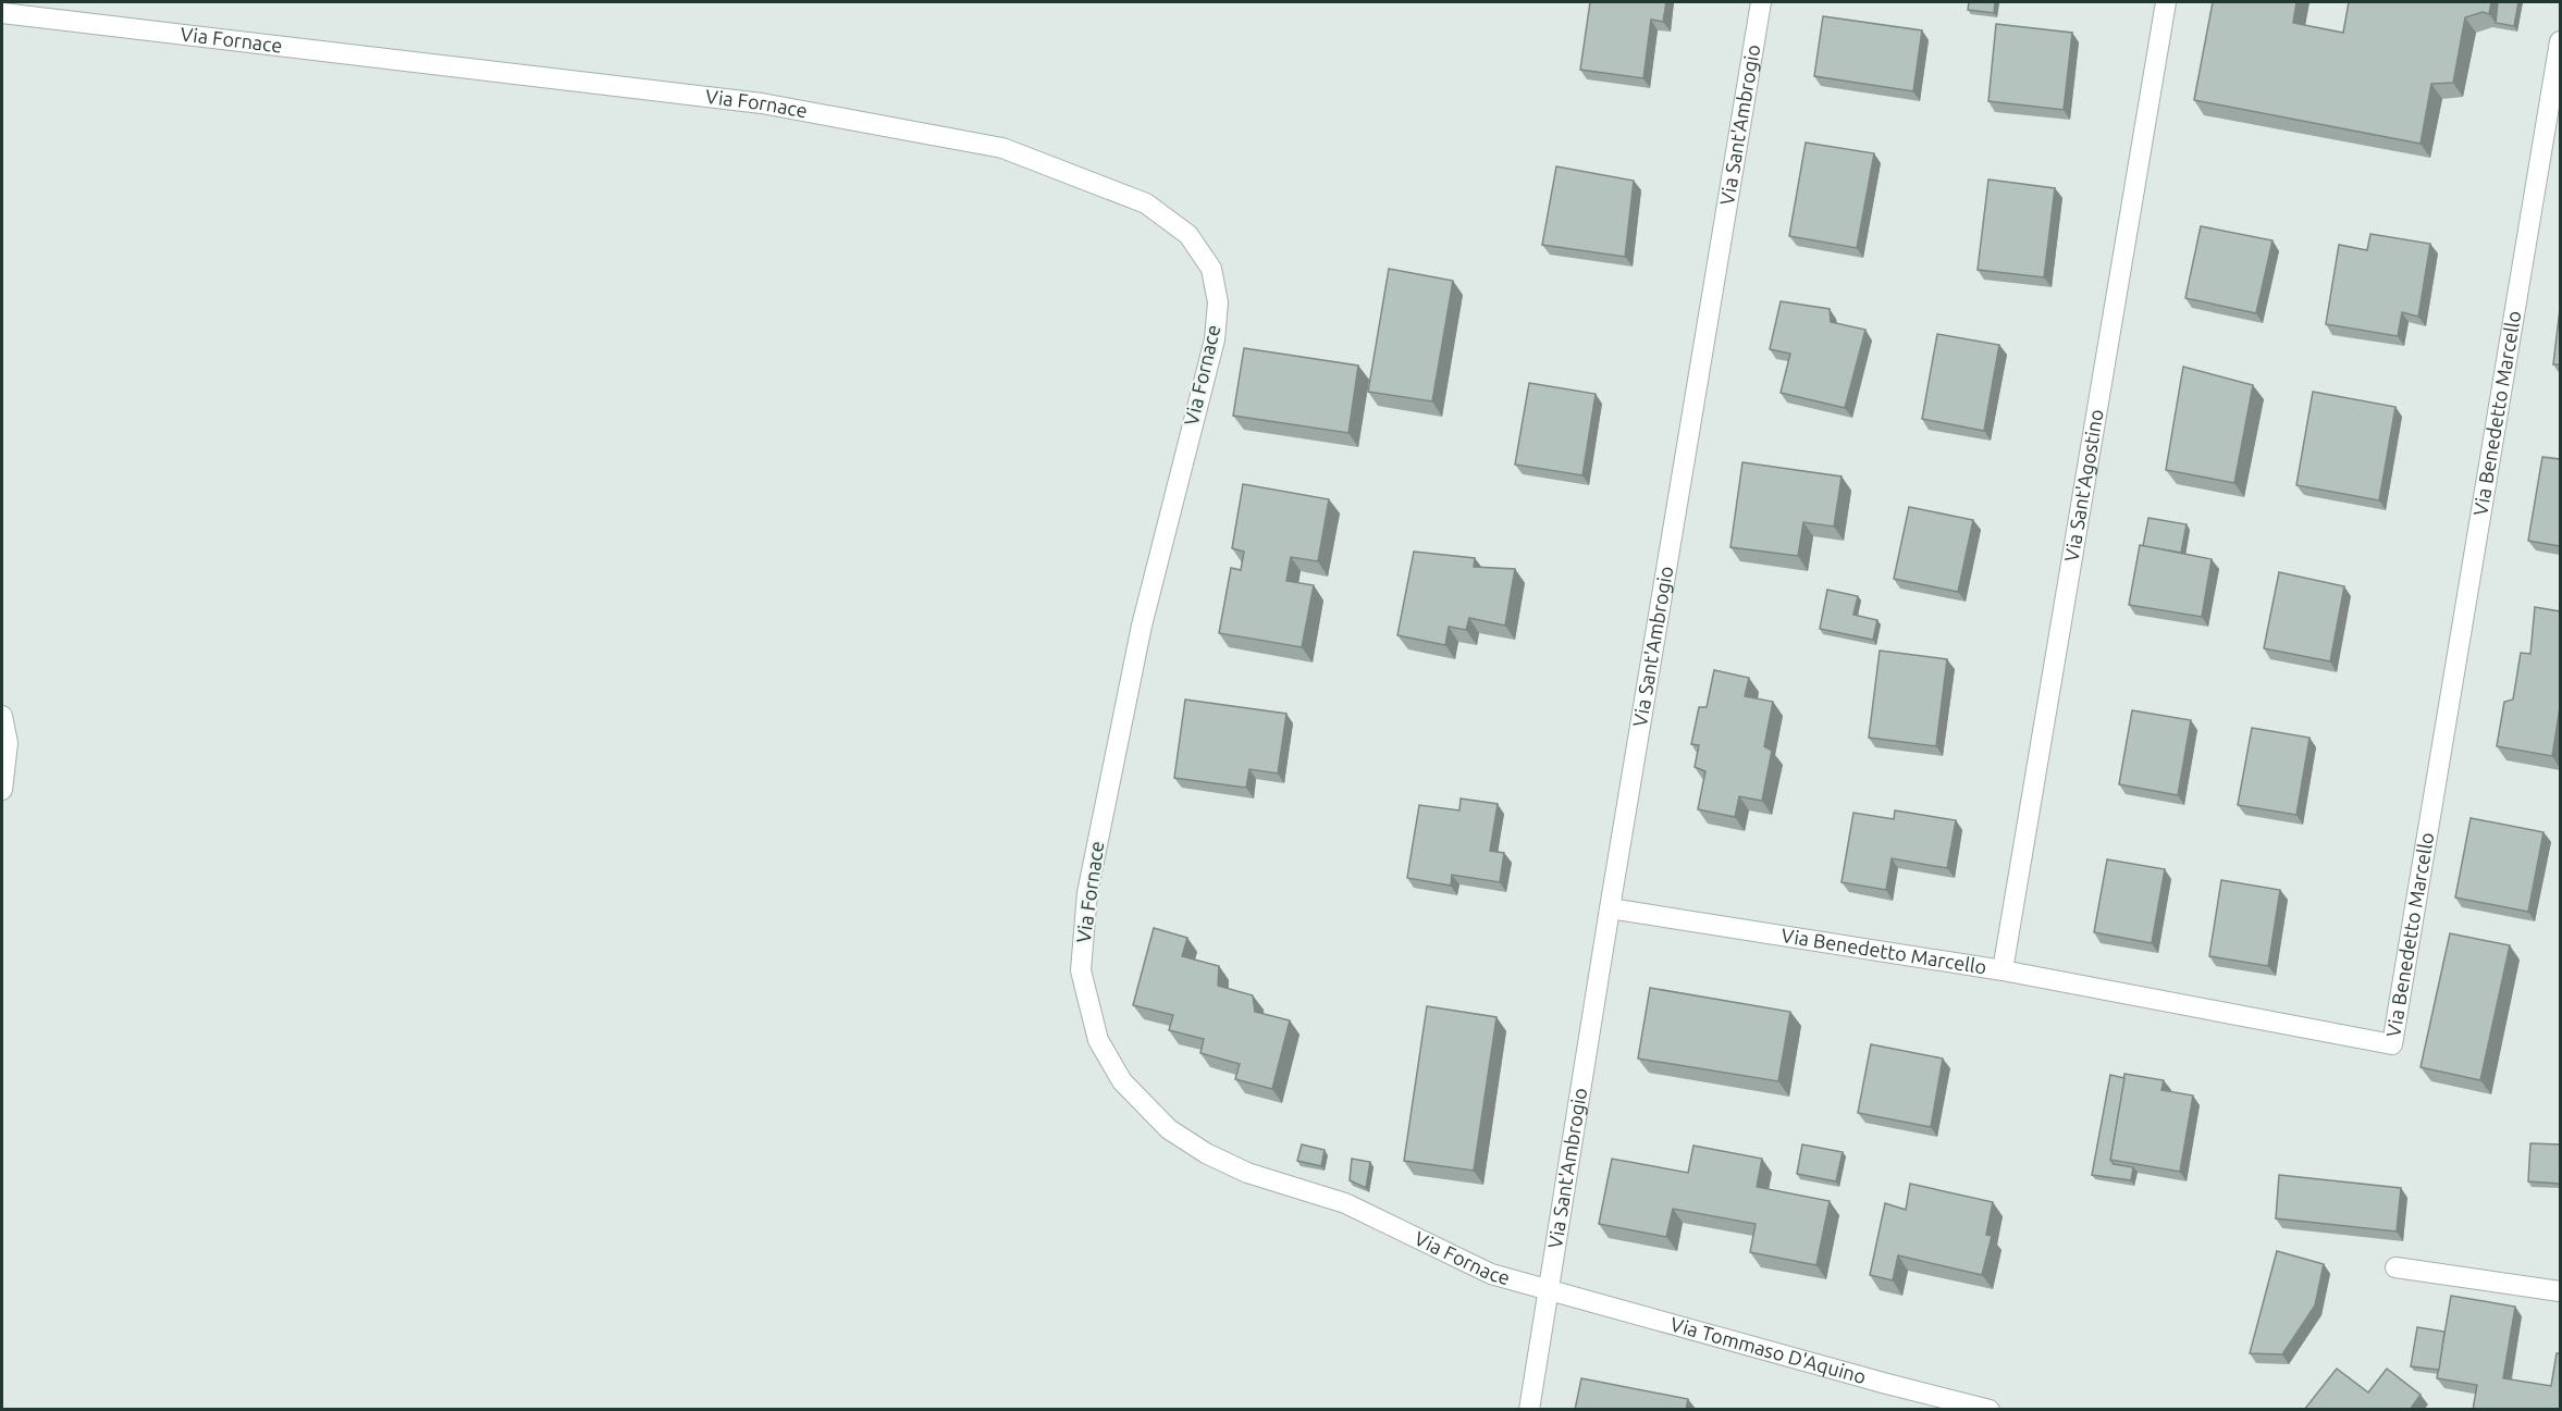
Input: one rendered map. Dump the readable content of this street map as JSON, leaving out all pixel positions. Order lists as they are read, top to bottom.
{
  "streets": {
    "street": [
      "Via Fornace",
      "Via Sant'Ambrogio",
      "Via Benedetto Marcello",
      "Via Sant'Agostino",
      "Via Tommaso D'Aquino"
    ]
  },
  "crossings": [
    ["Via Fornace", "Via Sant'Ambrogio"],
    ["Via Fornace", "Via Tommaso D'Aquino"],
    ["Via Sant'Ambrogio", "Via Benedetto Marcello"],
    ["Via Sant'Ambrogio", "Via Tommaso D'Aquino"],
    ["Via Benedetto Marcello", "Via Sant'Agostino"]
  ]
}
